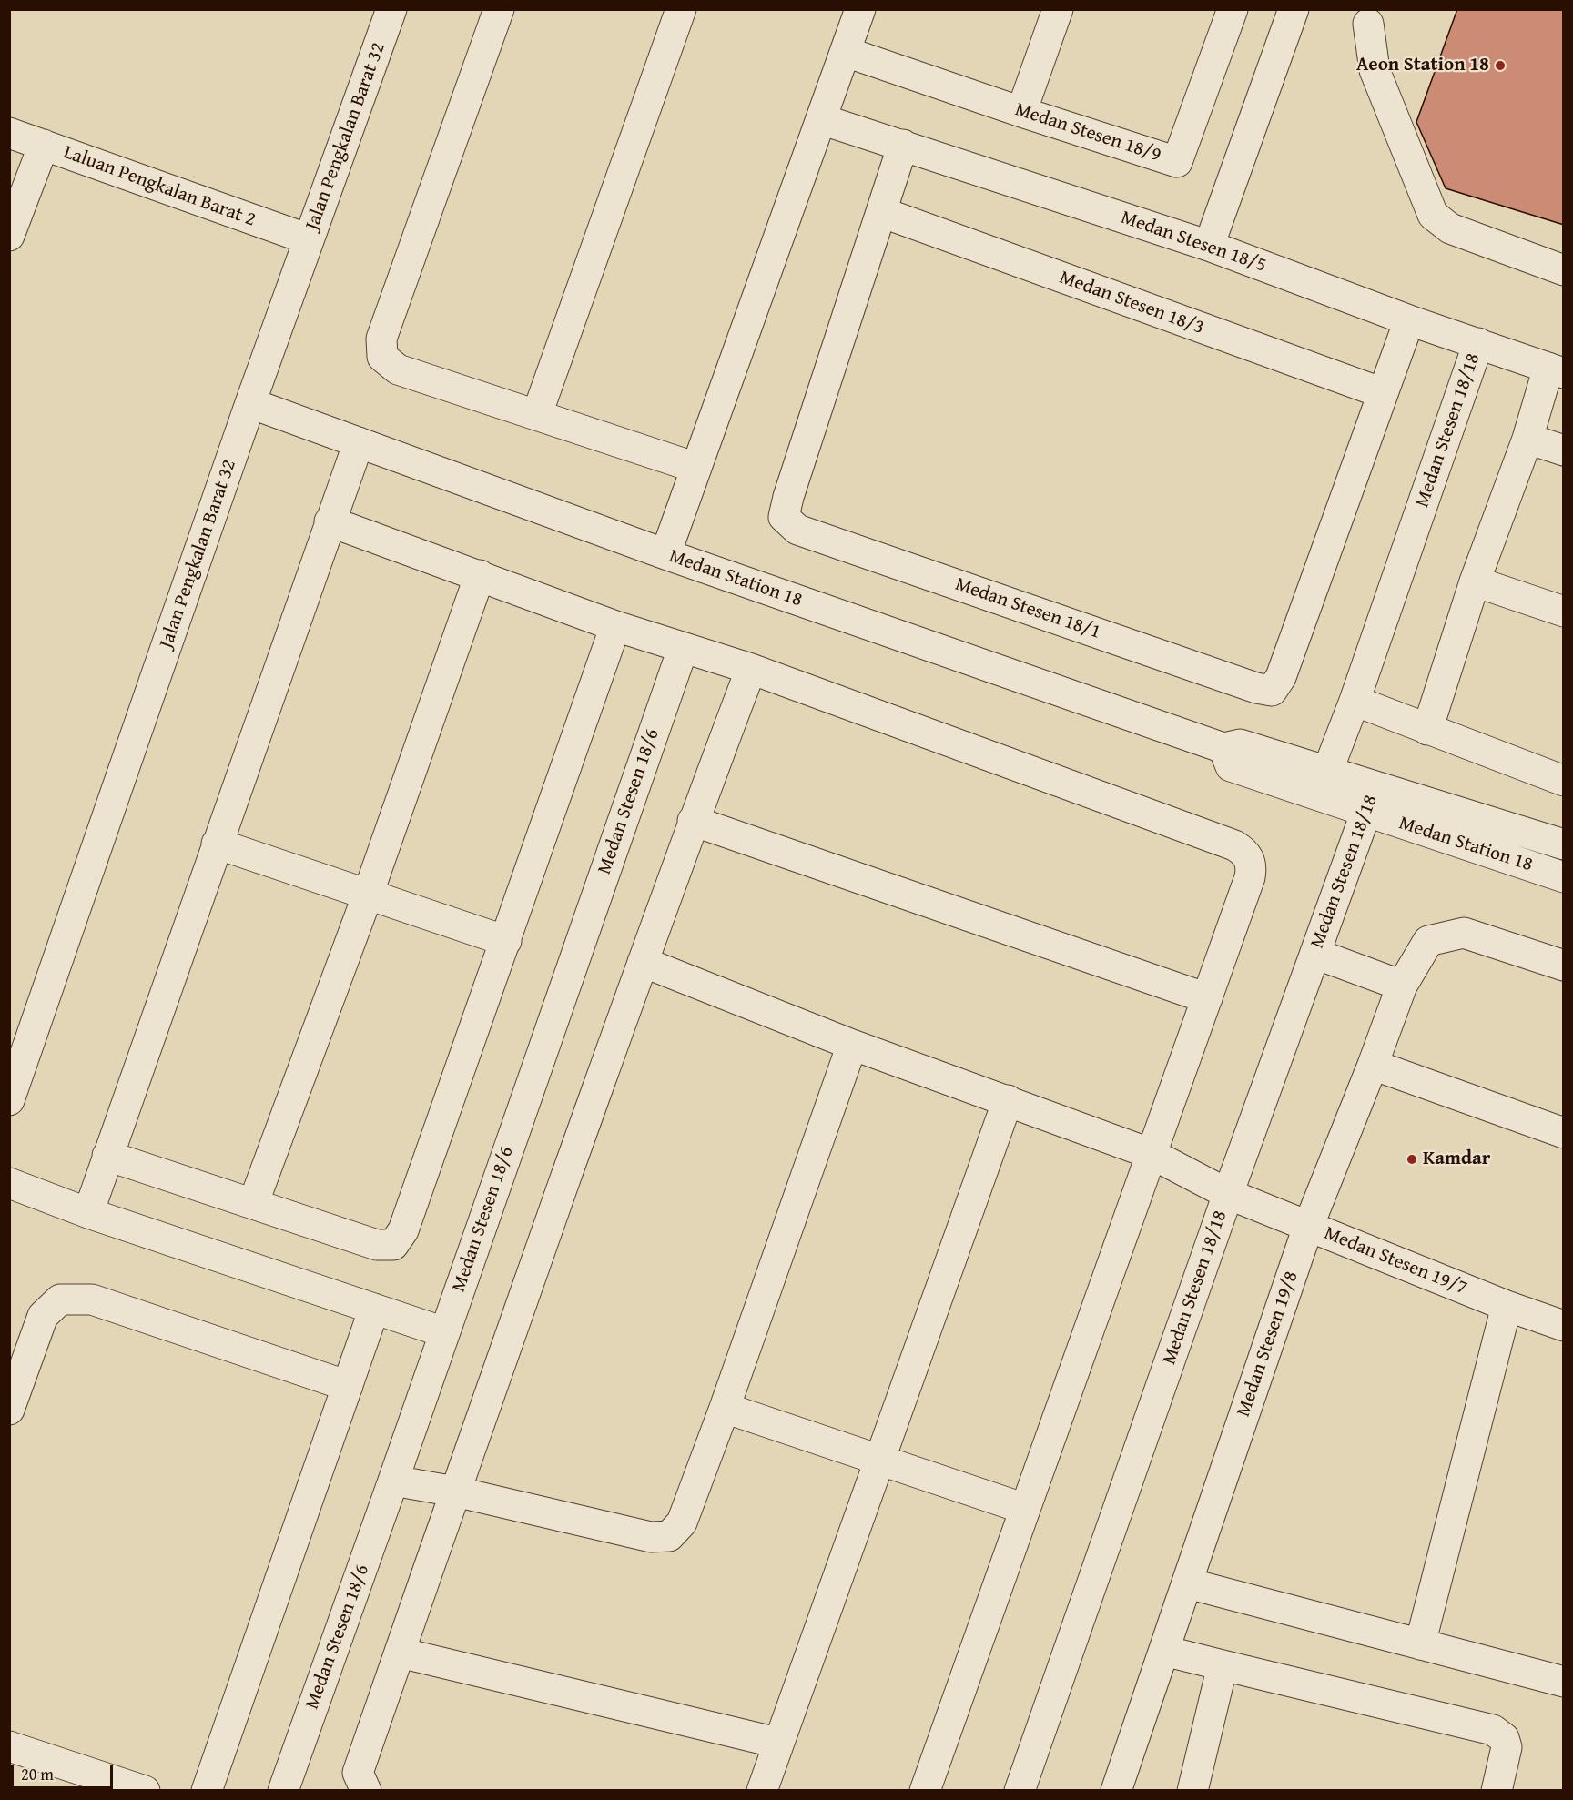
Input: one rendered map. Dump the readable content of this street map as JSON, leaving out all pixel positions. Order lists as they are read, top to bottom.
{
  "streets": {
    "street": [
      "Medan Stesen 18/9",
      "Jalan Pengkalan Barat 32",
      "Laluan Pengkalan Barat 2",
      "Medan Stesen 18/5",
      "Medan Stesen 18/3",
      "Medan Stesen 18/18",
      "Medan Station 18",
      "Medan Stesen 18/1",
      "Medan Stesen 18/6",
      "Medan Stesen 19/7",
      "Medan Stesen 19/8"
    ]
  },
  "crossings": [
    ["Jalan Pengkalan Barat 32", "Laluan Pengkalan Barat 2"],
    ["Jalan Pengkalan Barat 32", "Medan Station 18"],
    ["Medan Stesen 18/5", "Medan Stesen 18/18"],
    ["Medan Stesen 18/5", "Medan Stesen 18/1"],
    ["Medan Stesen 18/3", "Medan Stesen 18/1"],
    ["Medan Stesen 18/18", "Medan Station 18"],
    ["Medan Stesen 18/18", "Medan Stesen 19/7"],
    ["Medan Stesen 19/7", "Medan Stesen 19/8"]
  ],
  "places": ["Aeon Station 18", "Kamdar"],
  "scale_bar": "20 m"
}
